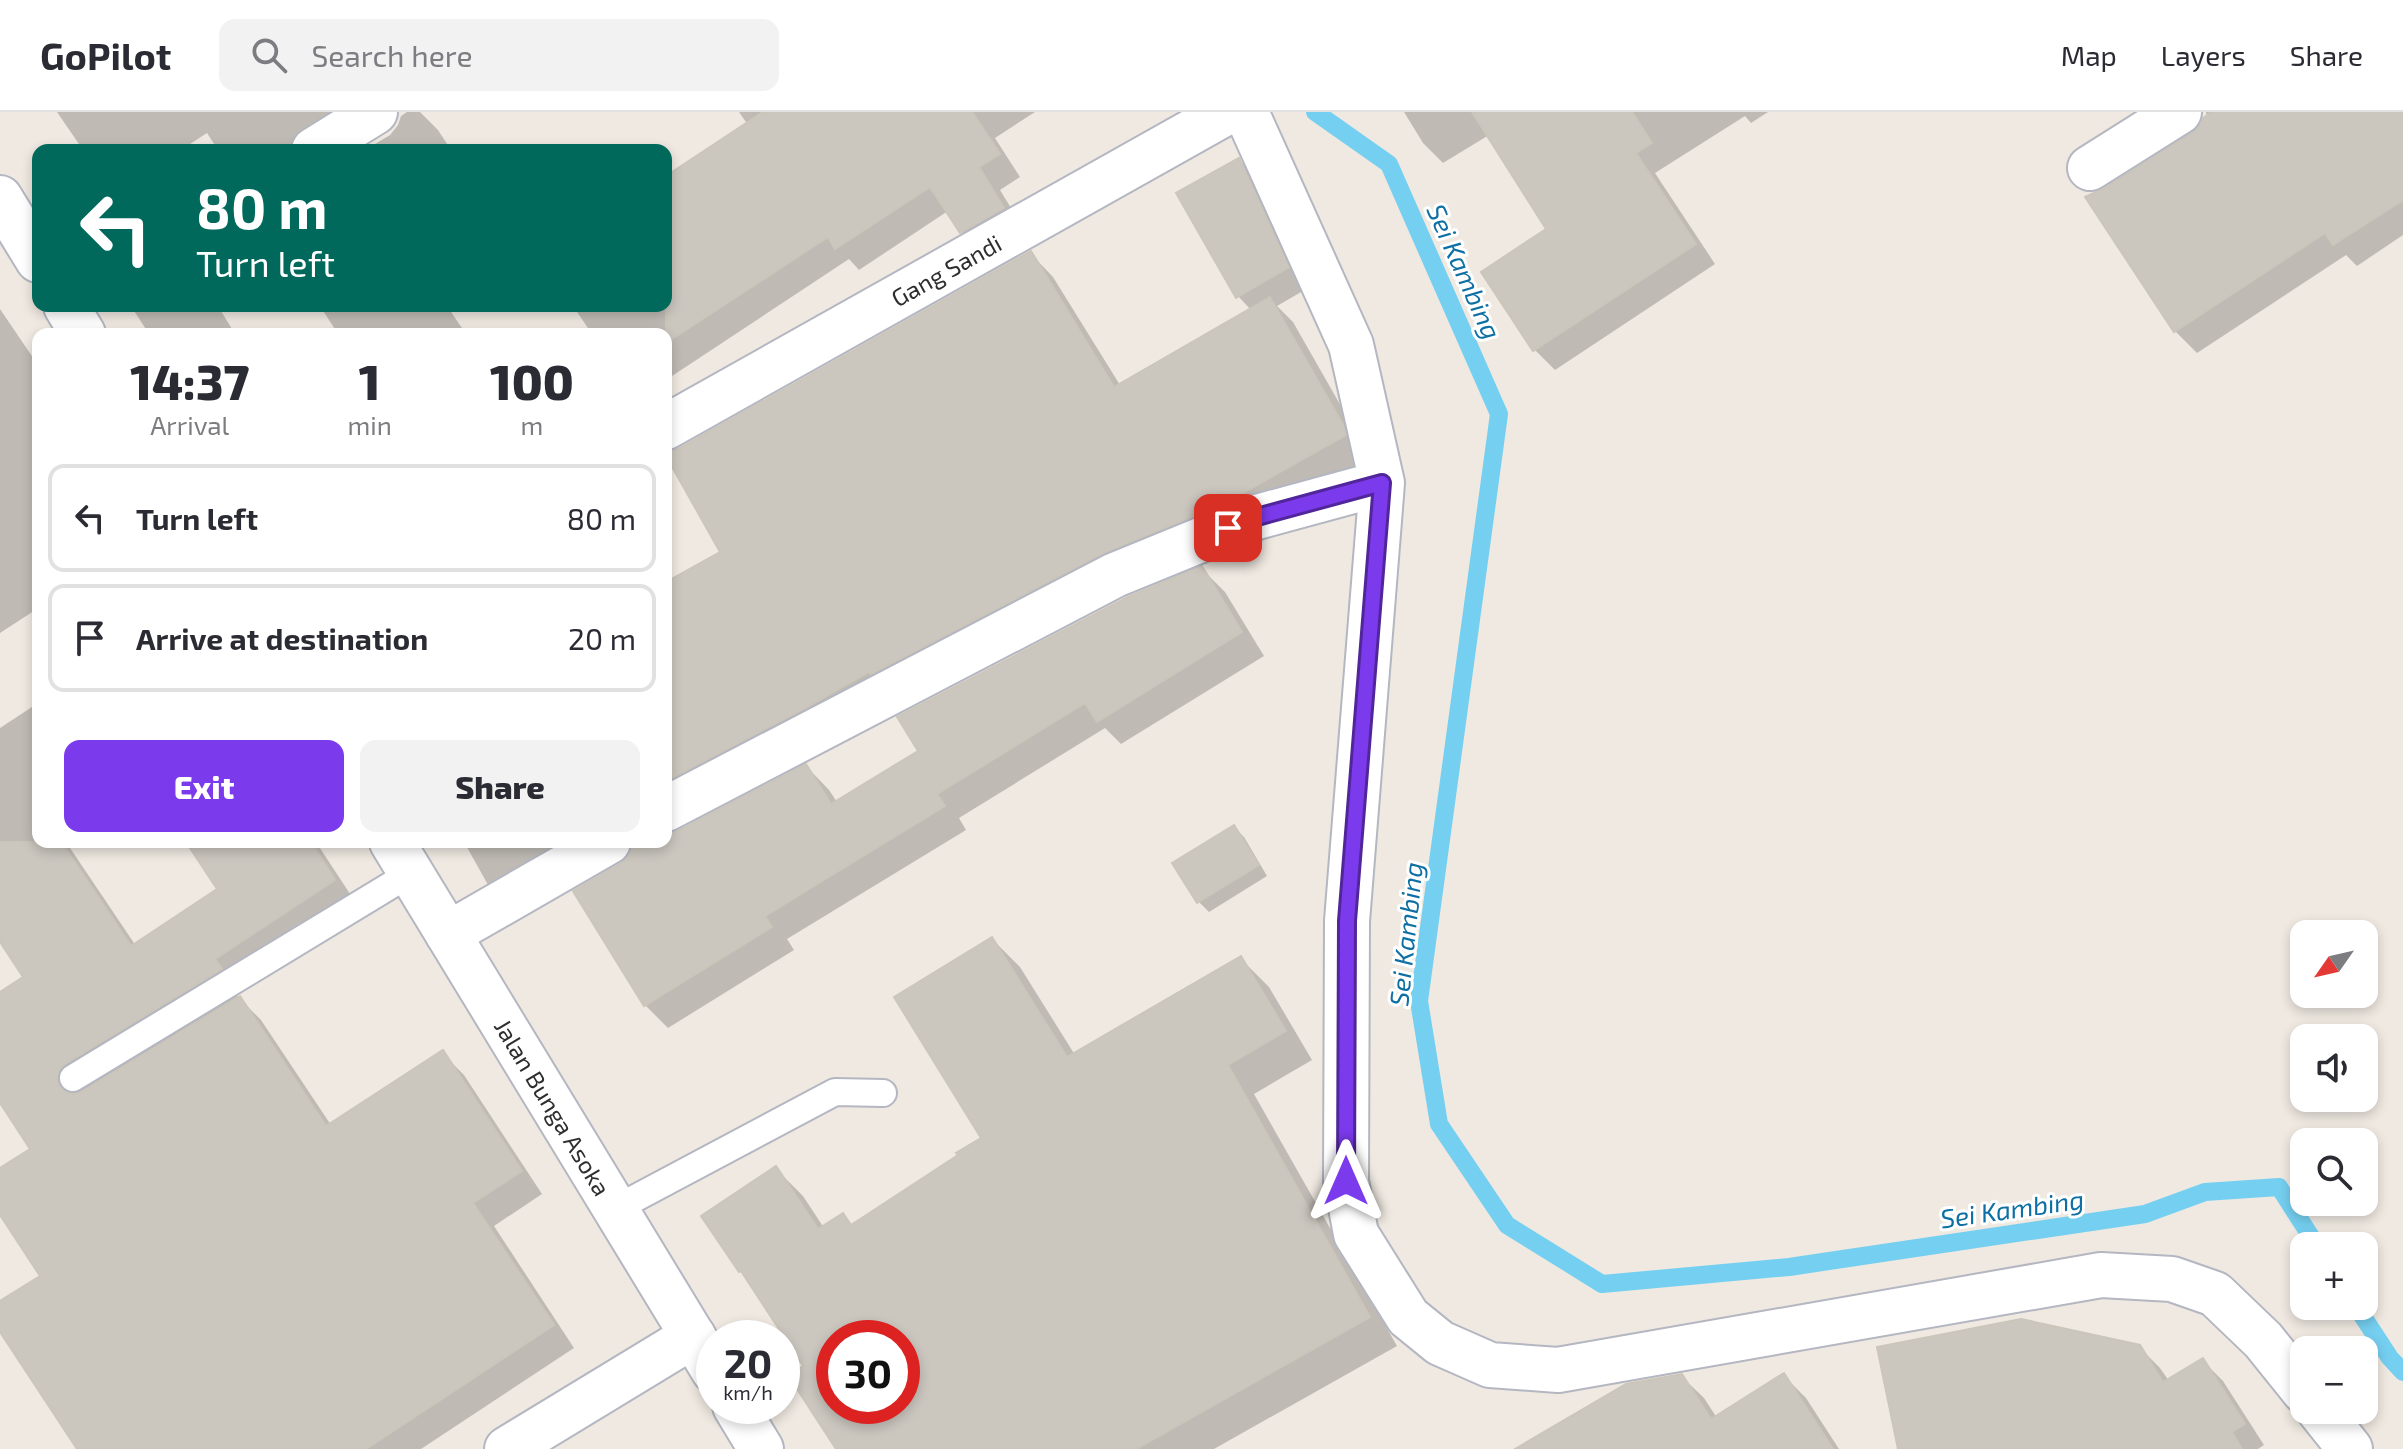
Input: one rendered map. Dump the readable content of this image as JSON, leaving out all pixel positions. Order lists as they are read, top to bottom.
{
  "streets": {
    "street": ["Gang Sandi", "Jalan Bunga Asoka"]
  },
  "water": ["Sei Kambing"],
  "north": "bottom left",
  "page": {
    "header": "GoPilot",
    "search": "Search here",
    "nav": ["Map", "Layers", "Share"],
    "turn": ["80 m", "Turn left"],
    "eta": [
      "14:37",
      "Arrival",
      "1",
      "min",
      "100",
      "m"
    ],
    "list": [
      {
        "name": "Turn left",
        "value": "80 m"
      },
      {
        "name": "Arrive at destination",
        "value": "20 m"
      }
    ],
    "buttons": ["Exit", "Share"],
    "map_buttons": ["+", "−"],
    "speed": "20 km/h",
    "limit": "30"
  }
}
